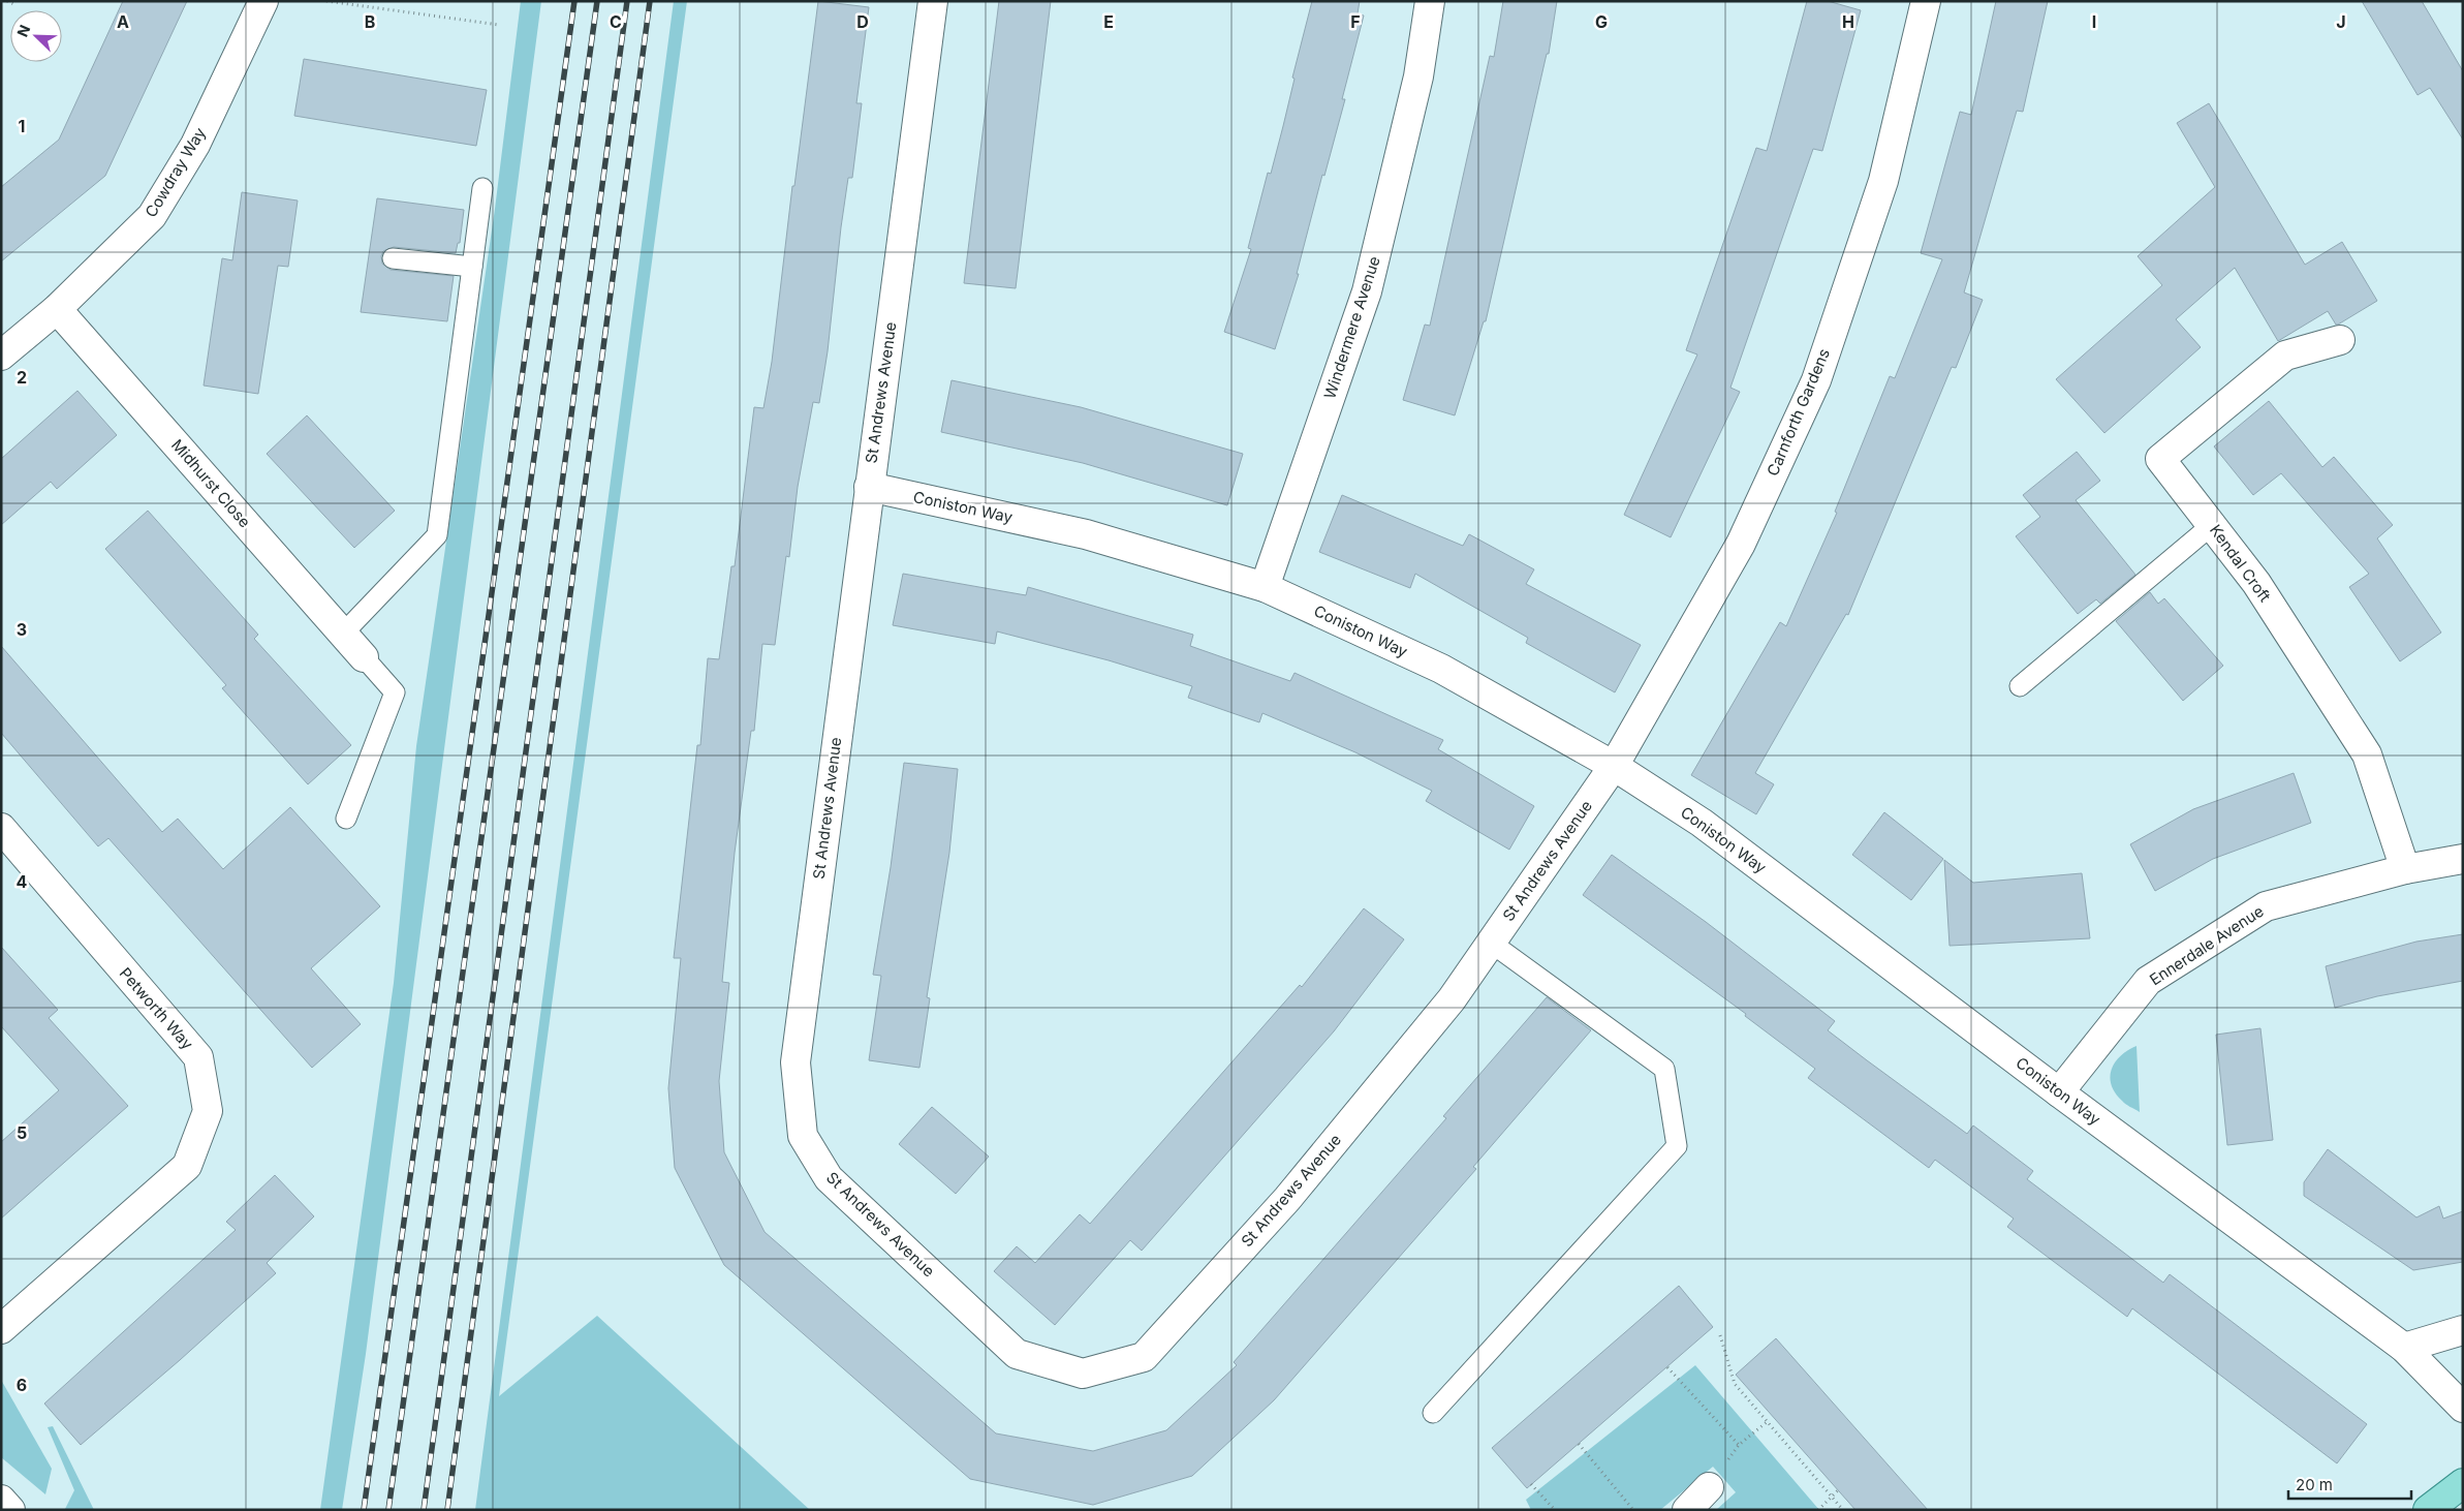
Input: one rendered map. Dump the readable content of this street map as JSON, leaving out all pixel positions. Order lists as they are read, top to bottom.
{
  "streets": {
    "street": [
      "Cowdray Way",
      "Windermere Avenue",
      "St Andrews Avenue",
      "Carnforth Gardens",
      "Midhurst Close",
      "Coniston Way",
      "Kendal Croft",
      "Ennerdale Avenue",
      "Petworth Way"
    ]
  },
  "crossings": [
    ["Cowdray Way", "Midhurst Close"],
    ["Windermere Avenue", "Coniston Way"],
    ["St Andrews Avenue", "Carnforth Gardens"],
    ["St Andrews Avenue", "Coniston Way"],
    ["Carnforth Gardens", "Coniston Way"],
    ["Coniston Way", "Ennerdale Avenue"],
    ["Kendal Croft", "Ennerdale Avenue"]
  ],
  "scale_bar": "20 m",
  "north": "top left",
  "grid": {
    "columns": [
      "A",
      "B",
      "C",
      "D",
      "E",
      "F",
      "G",
      "H",
      "I",
      "J"
    ],
    "rows": [
      "1",
      "2",
      "3",
      "4",
      "5",
      "6"
    ]
  }
}
